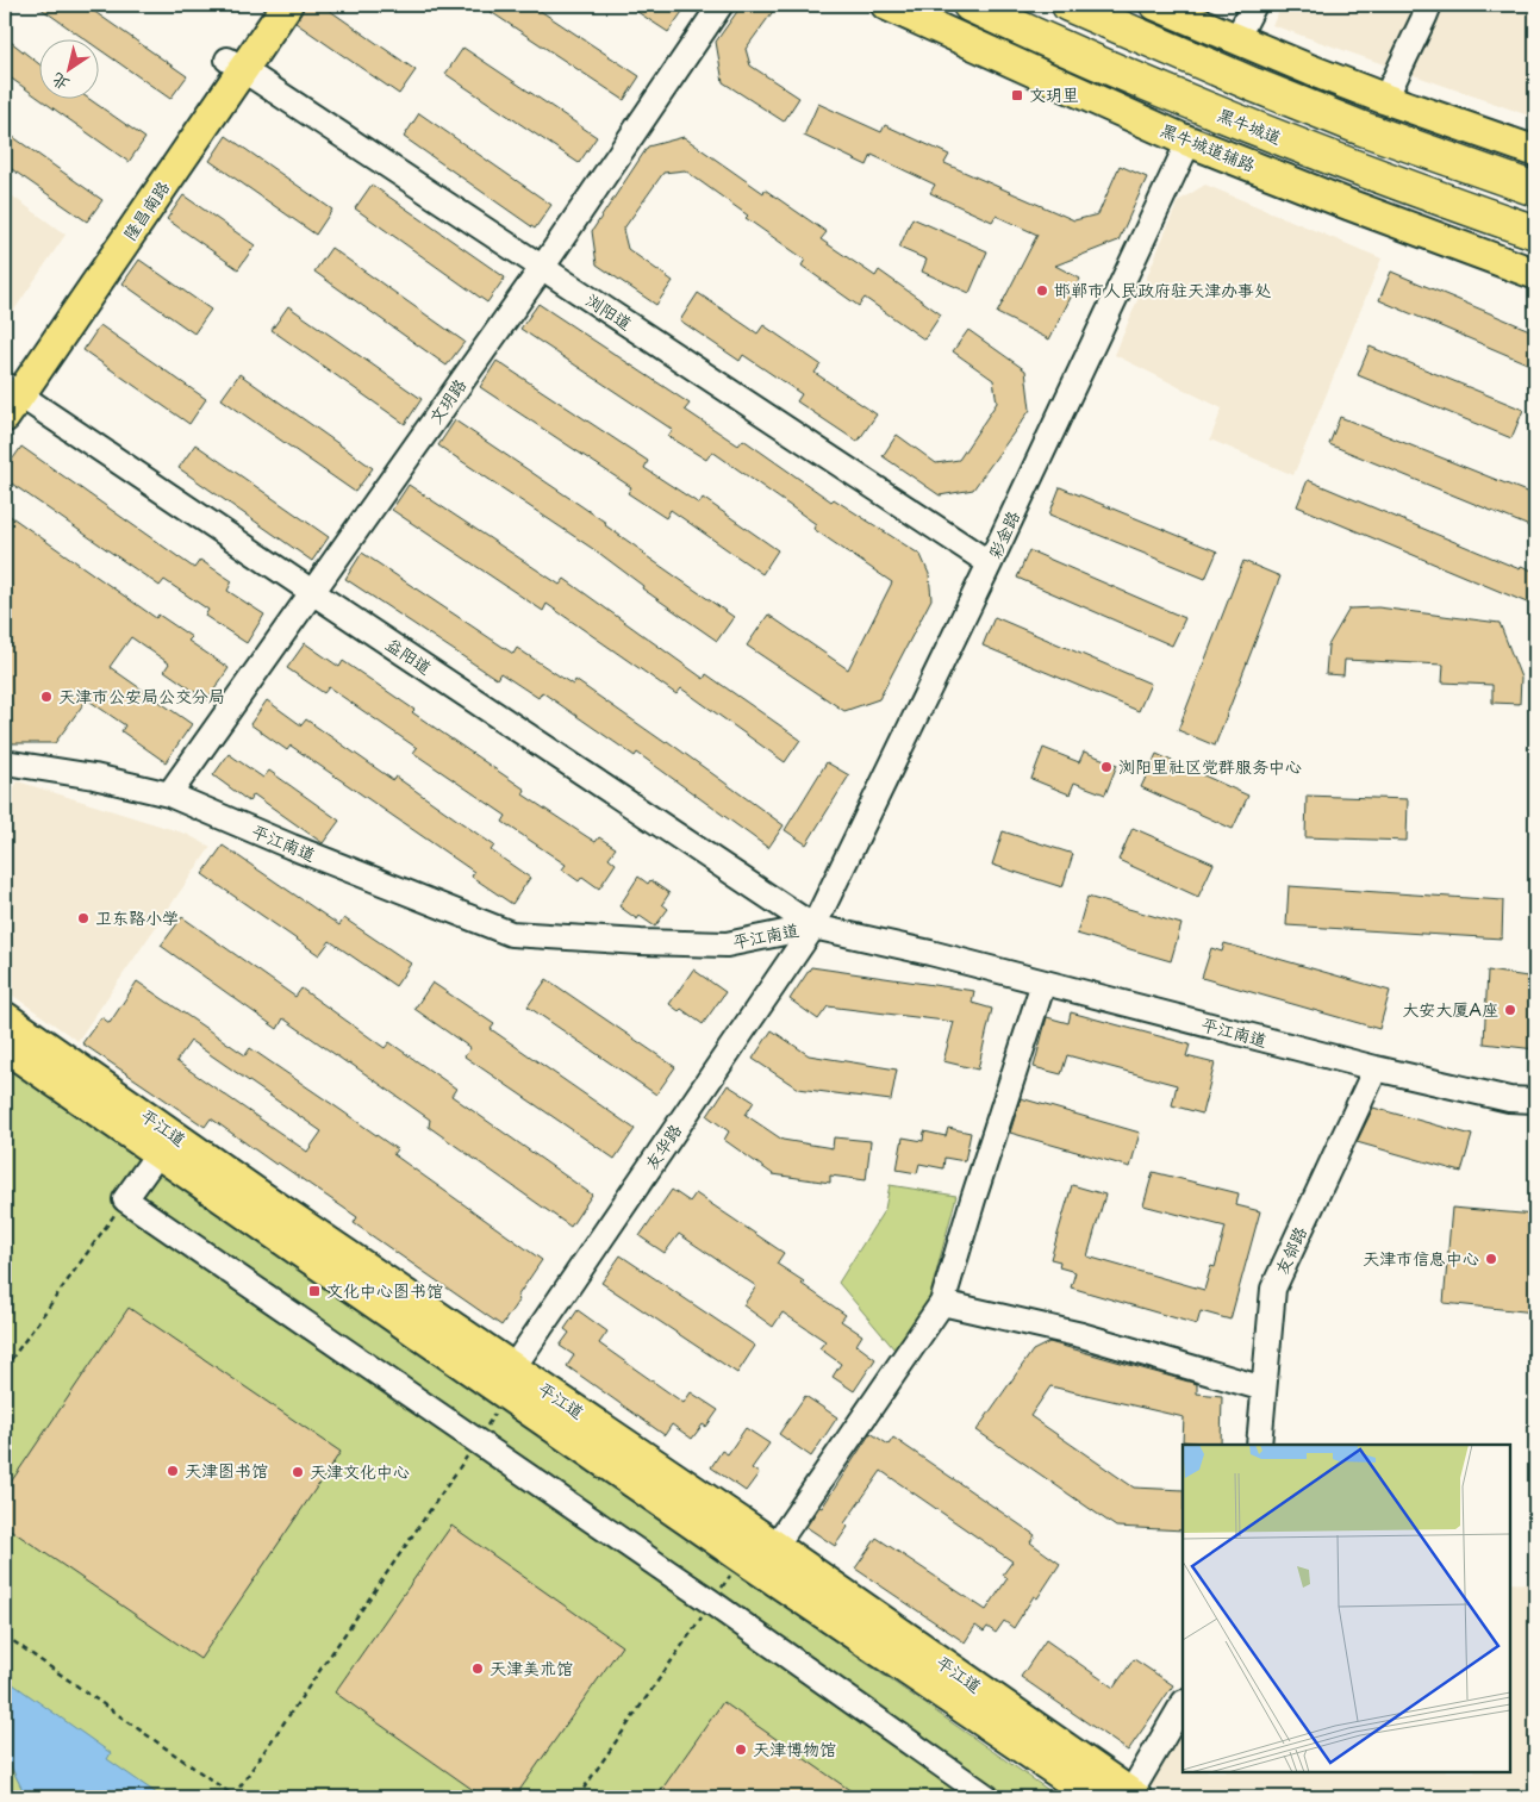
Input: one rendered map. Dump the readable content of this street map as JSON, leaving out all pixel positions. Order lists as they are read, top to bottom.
{
  "streets": {
    "highway": ["黑牛城道"],
    "main road": ["黑牛城道辅路", "隆昌南路", "平江道"],
    "street": [
      "浏阳道",
      "文玥路",
      "彩金路",
      "益阳道",
      "平江南道",
      "友华路",
      "友邻路"
    ]
  },
  "crossings": [
    ["黑牛城道辅路", "彩金路"],
    ["隆昌南路", "浏阳道"],
    ["隆昌南路", "益阳道"],
    ["浏阳道", "文玥路"],
    ["浏阳道", "彩金路"],
    ["文玥路", "益阳道"],
    ["文玥路", "平江南道"],
    ["彩金路", "益阳道"],
    ["彩金路", "平江南道"],
    ["彩金路", "友华路"],
    ["益阳道", "平江南道"],
    ["益阳道", "友华路"],
    ["平江南道", "友华路"],
    ["平江南道", "友邻路"],
    ["平江道", "友华路"]
  ],
  "places": {
    "transit": ["文玥里", "文化中心图书馆"],
    "other": [
      "邯郸市人民政府驻天津办事处",
      "天津市公安局公交分局",
      "浏阳里社区党群服务中心",
      "卫东路小学",
      "大安大厦A座",
      "天津市信息中心",
      "天津图书馆",
      "天津文化中心",
      "天津美术馆",
      "天津博物馆"
    ]
  },
  "north": "bottom left"
}
